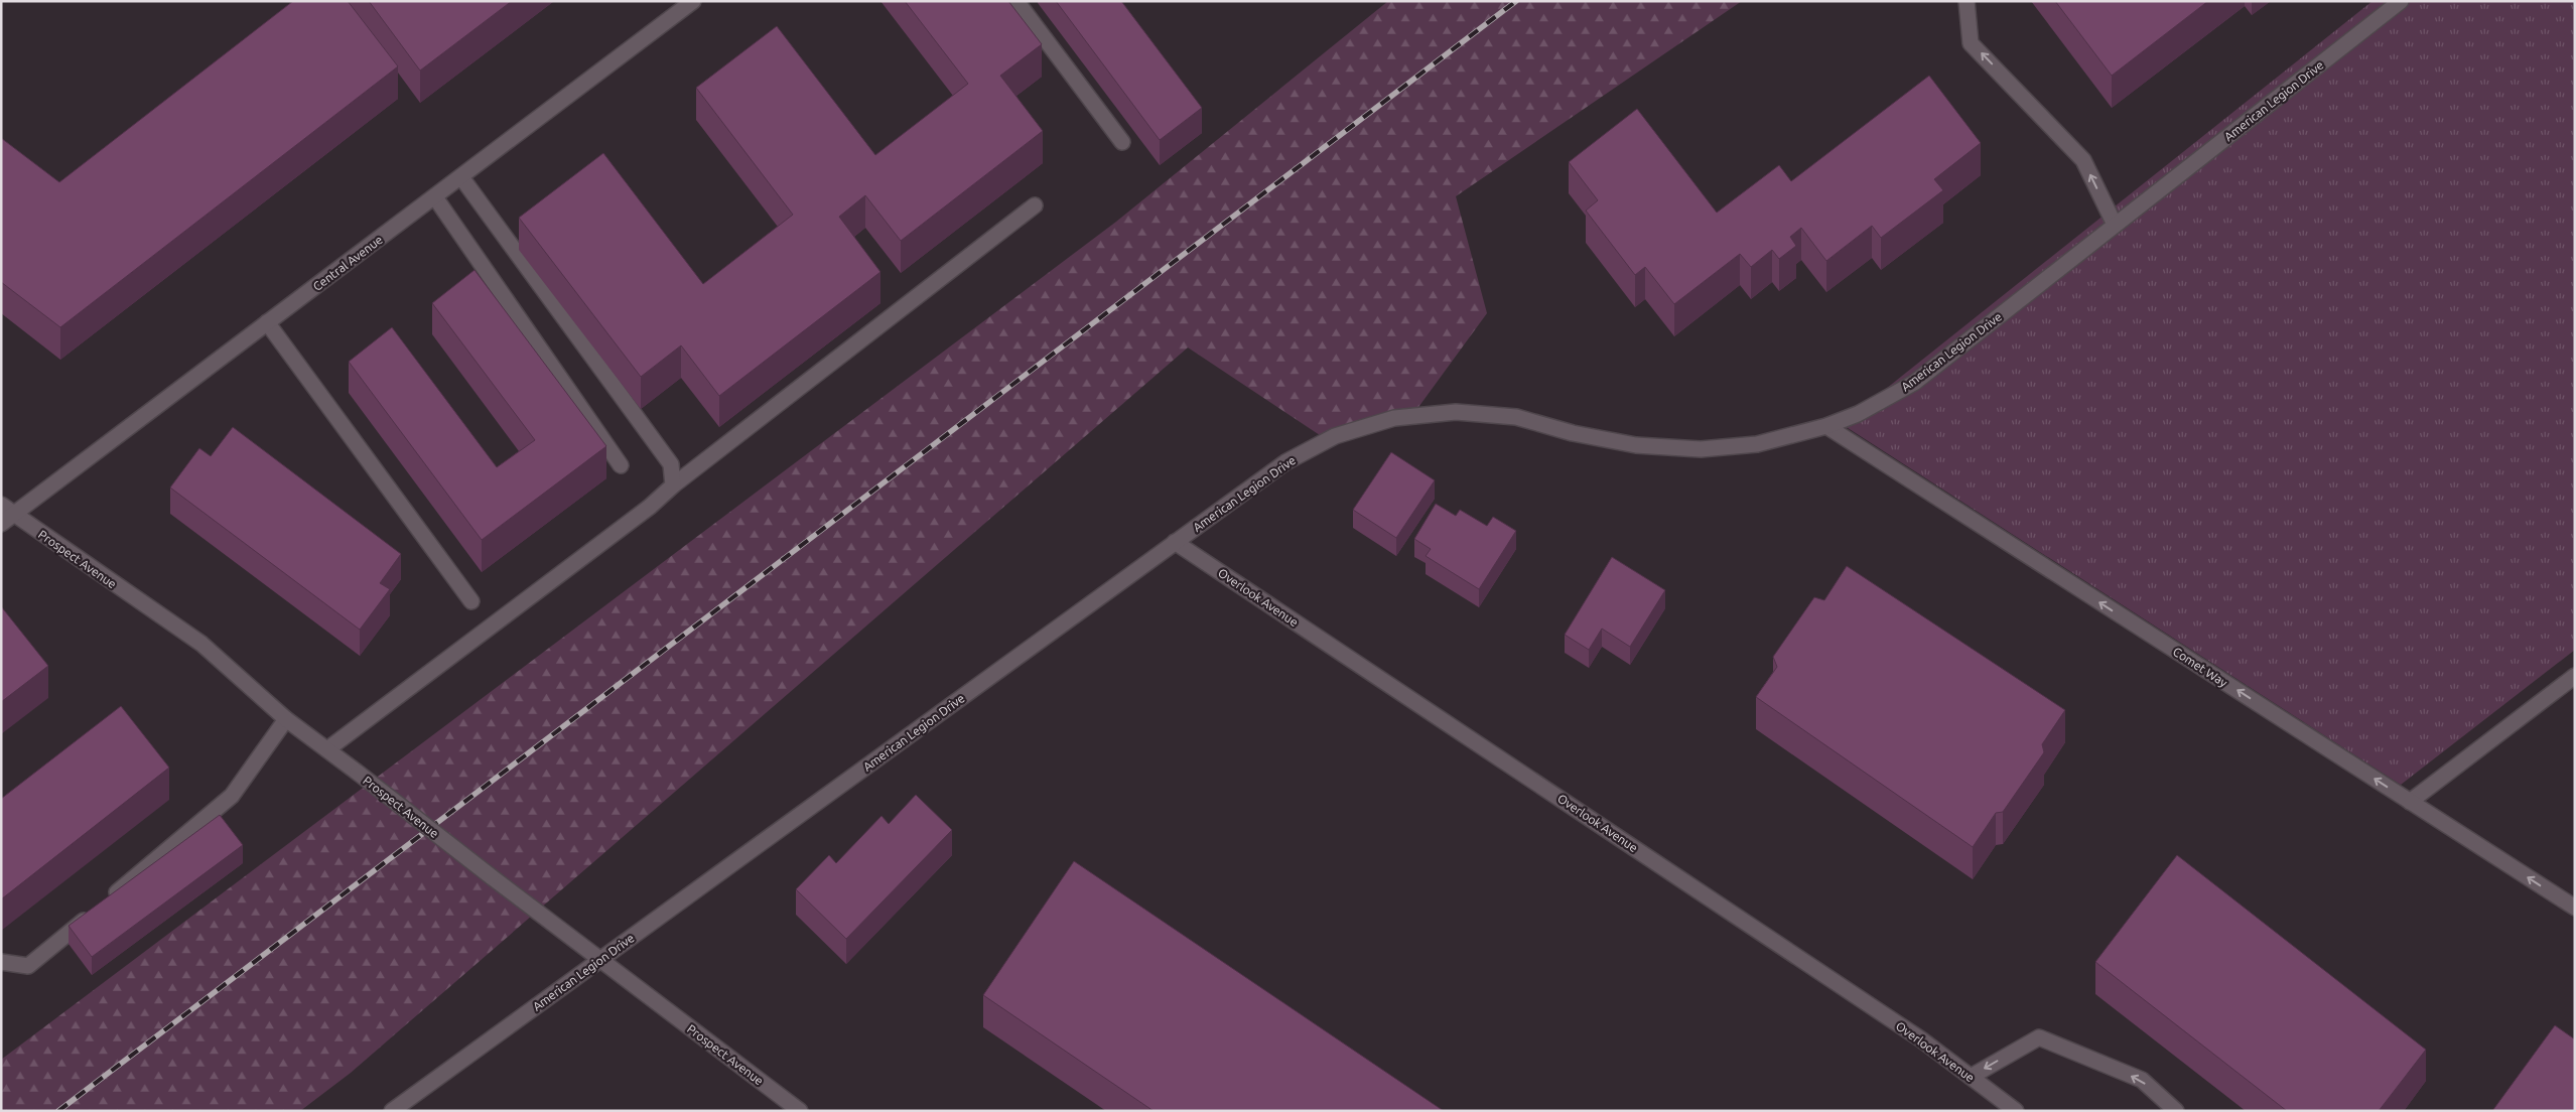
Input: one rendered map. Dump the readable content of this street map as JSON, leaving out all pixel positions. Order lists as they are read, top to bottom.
{
  "streets": {
    "street": [
      "American Legion Drive",
      "Central Avenue",
      "Prospect Avenue",
      "Overlook Avenue",
      "Comet Way"
    ]
  },
  "crossings": [
    ["American Legion Drive", "Prospect Avenue"],
    ["American Legion Drive", "Overlook Avenue"],
    ["American Legion Drive", "Comet Way"],
    ["Central Avenue", "Prospect Avenue"]
  ],
  "one_way": ["Comet Way"]
}
